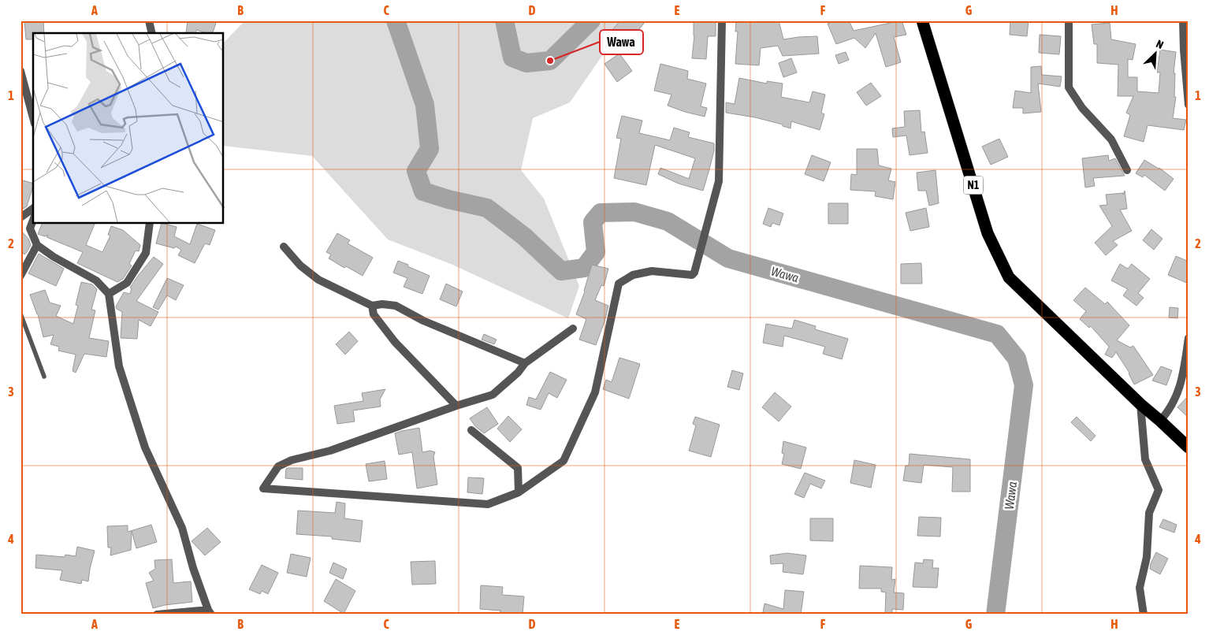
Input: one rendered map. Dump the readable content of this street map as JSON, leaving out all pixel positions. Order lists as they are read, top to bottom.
{
  "streets": {
    "highway": ["N1"]
  },
  "water": ["Wawa"],
  "places": ["Wawa"],
  "north": "top right",
  "grid": {
    "columns": [
      "A",
      "B",
      "C",
      "D",
      "E",
      "F",
      "G",
      "H"
    ],
    "rows": [
      "1",
      "2",
      "3",
      "4"
    ]
  }
}
